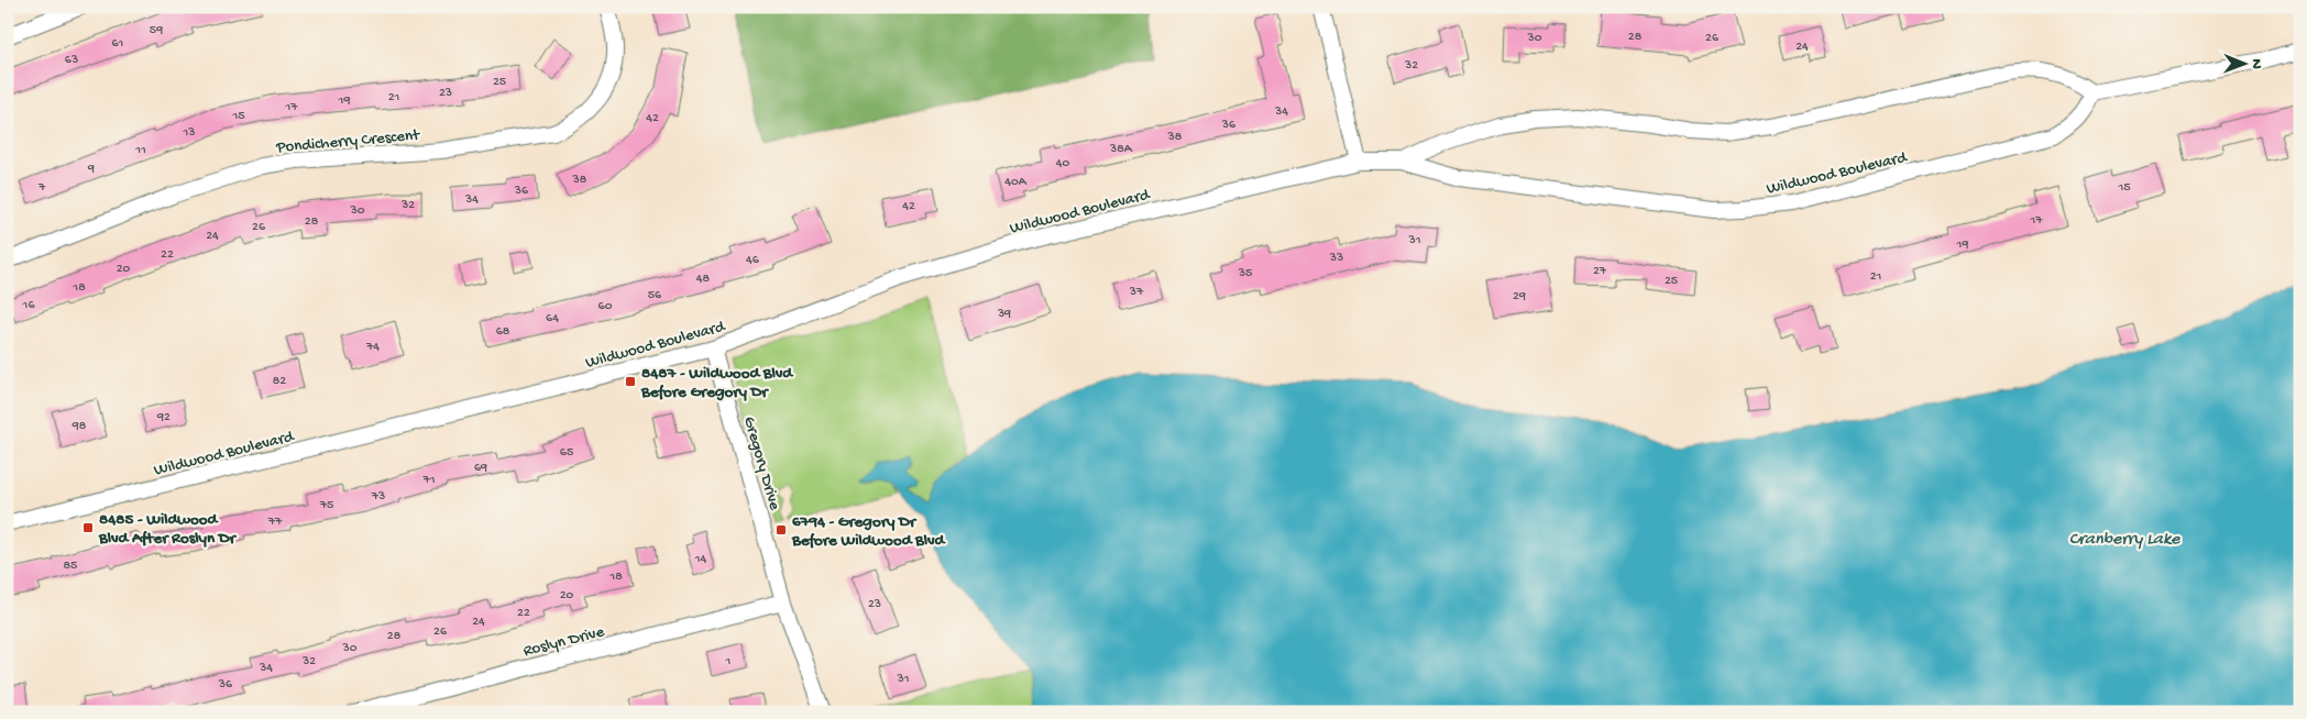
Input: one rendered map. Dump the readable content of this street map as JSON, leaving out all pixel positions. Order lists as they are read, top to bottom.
{
  "streets": {
    "street": [
      "Pondicherry Crescent",
      "Wildwood Boulevard",
      "Gregory Drive",
      "Roslyn Drive"
    ]
  },
  "crossings": [
    ["Wildwood Boulevard", "Gregory Drive"],
    ["Gregory Drive", "Roslyn Drive"]
  ],
  "water": ["Cranberry Lake"],
  "places": {
    "transit": ["8487 - Wildwood Blvd Before Gregory Dr", "8485 - Wildwood Blvd After Roslyn Dr", "6794 - Gregory Dr Before Wildwood Blvd"]
  },
  "house_numbers": [
    "59",
    "28",
    "30",
    "26",
    "61",
    "24",
    "63",
    "32",
    "25",
    "23",
    "21",
    "19",
    "17",
    "34",
    "15",
    "42",
    "36",
    "13",
    "38",
    "38A",
    "11",
    "40",
    "9",
    "38",
    "40A",
    "7",
    "15",
    "36",
    "34",
    "32",
    "42",
    "30",
    "17",
    "28",
    "26",
    "24",
    "31",
    "19",
    "22",
    "33",
    "46",
    "20",
    "27",
    "35",
    "21",
    "48",
    "25",
    "18",
    "37",
    "56",
    "29",
    "16",
    "60",
    "39",
    "64",
    "68",
    "74",
    "82",
    "92",
    "98",
    "65",
    "69",
    "71",
    "73",
    "75",
    "77",
    "14",
    "85",
    "18",
    "20",
    "23",
    "22",
    "24",
    "26",
    "28",
    "30",
    "32",
    "1",
    "34",
    "31",
    "36"
  ],
  "north": "right"
}
